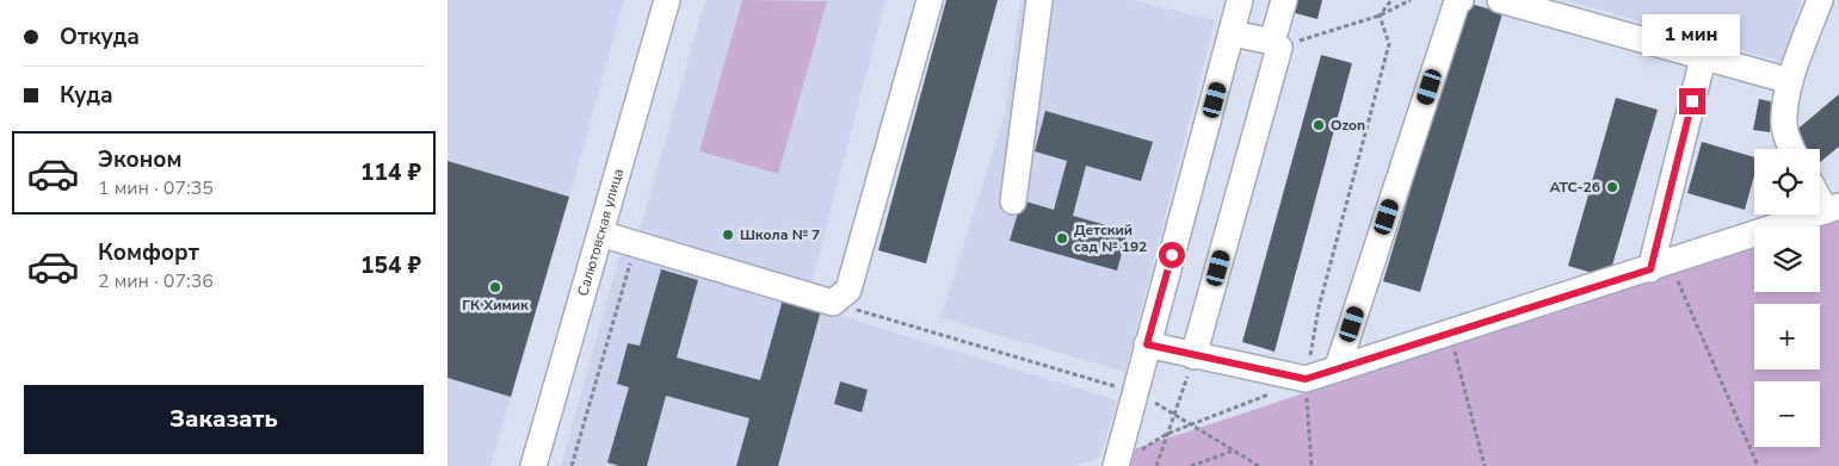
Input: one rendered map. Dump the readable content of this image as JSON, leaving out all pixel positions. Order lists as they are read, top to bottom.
{
  "streets": {
    "street": ["Салютовская улица"]
  },
  "places": [
    "Ozon",
    "АТС-26",
    "Школа № 7",
    "Детский сад № 192",
    "ГК Химик"
  ],
  "page": {
    "banner": ["Откуда", "Куда"],
    "bubble": "1 мин",
    "list": [
      {
        "name": "Эконом",
        "note": "1 мин · 07:35",
        "value": "114 ₽"
      },
      {
        "name": "Комфорт",
        "note": "2 мин · 07:36",
        "value": "154 ₽"
      }
    ],
    "map_buttons": ["+", "−"],
    "buttons": "Заказать"
  }
}
